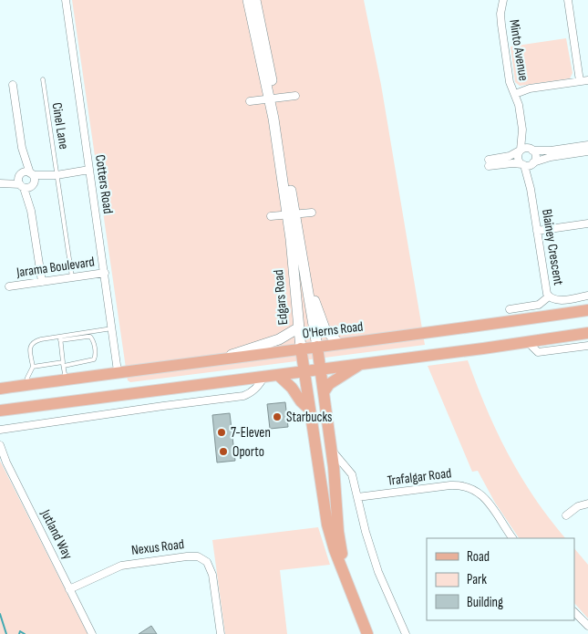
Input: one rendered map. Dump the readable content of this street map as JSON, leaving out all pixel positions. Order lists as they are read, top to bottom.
{
  "streets": {
    "main road": ["Edgars Road", "O'Herns Road"],
    "street": [
      "Minto Avenue",
      "Cotters Road",
      "Blainey Crescent",
      "Jarama Boulevard",
      "Trafalgar Road",
      "Jutland Way",
      "Nexus Road"
    ],
    "lane": ["Cinel Lane"]
  },
  "crossings": [
    ["Minto Avenue", "Blainey Crescent"],
    ["Cinel Lane", "Jarama Boulevard"],
    ["Cotters Road", "Jarama Boulevard"],
    ["Cotters Road", "O'Herns Road"],
    ["Edgars Road", "O'Herns Road"],
    ["Jutland Way", "Nexus Road"]
  ],
  "places": ["Starbucks", "7-Eleven", "Oporto"],
  "legend": ["Road", "Park", "Building"]
}
